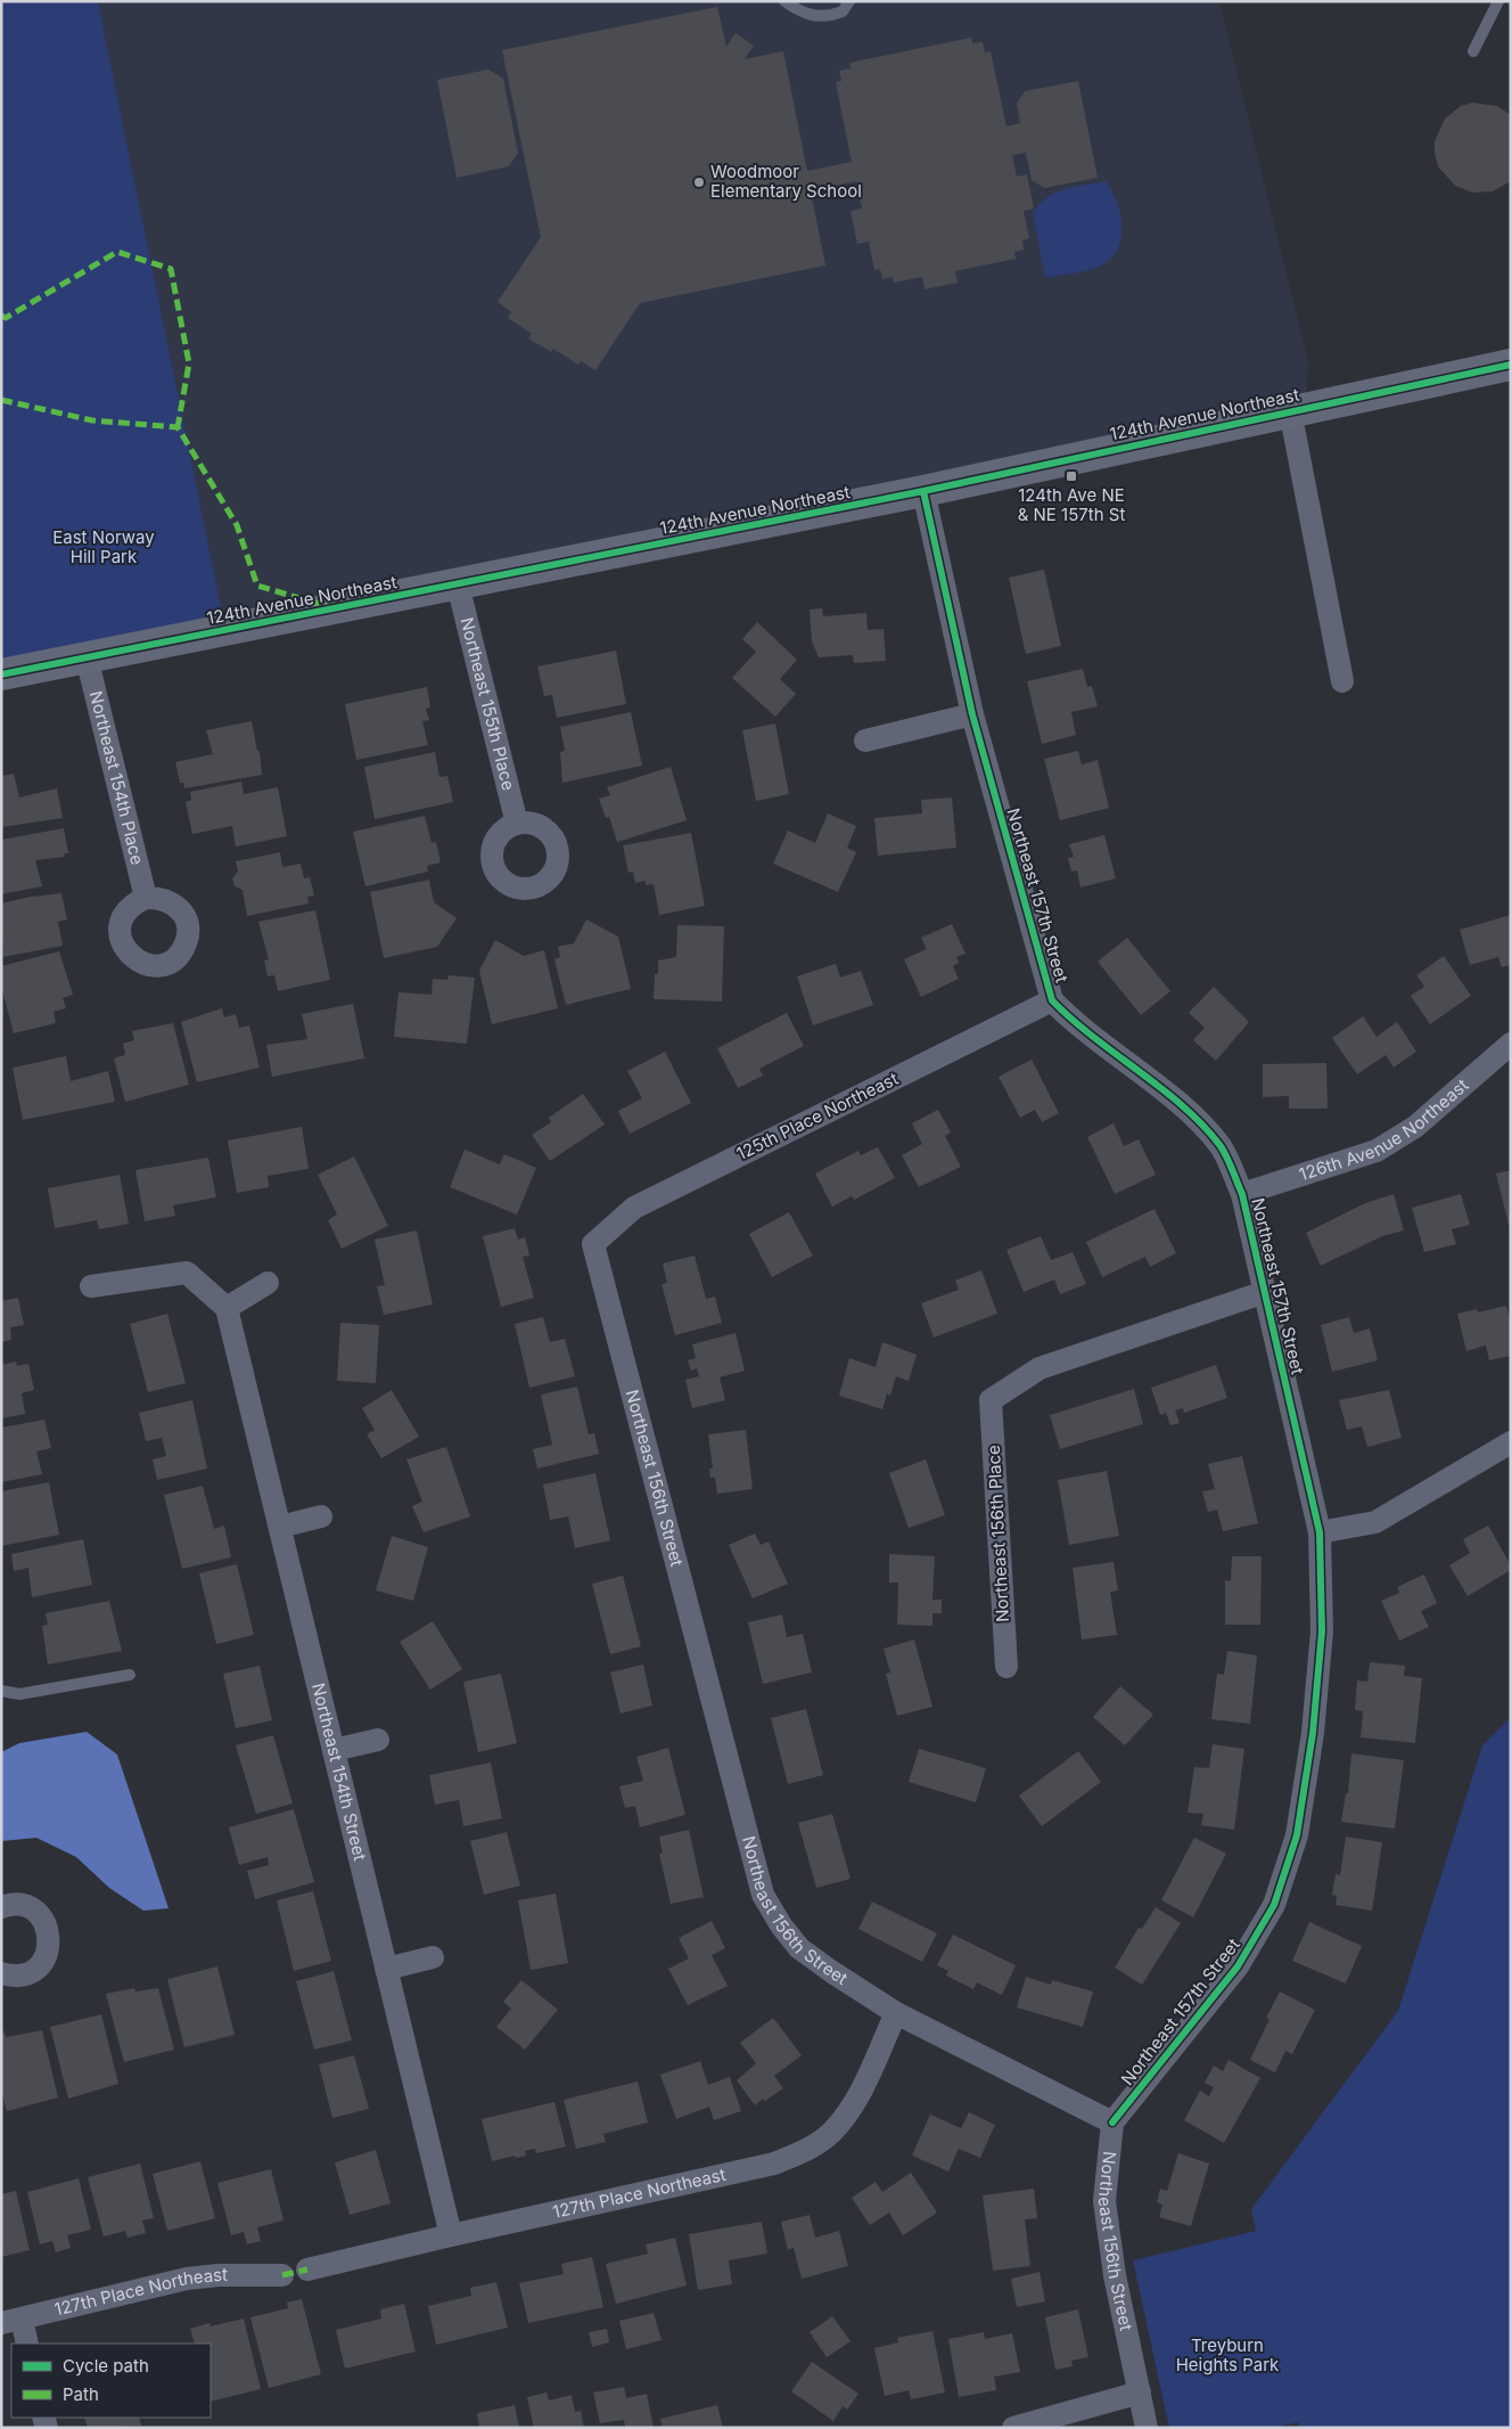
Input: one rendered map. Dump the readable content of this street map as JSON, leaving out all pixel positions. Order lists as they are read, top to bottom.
{
  "streets": {
    "street": [
      "124th Avenue Northeast",
      "Northeast 155th Place",
      "Northeast 154th Place",
      "Northeast 157th Street",
      "125th Place Northeast",
      "126th Avenue Northeast",
      "Northeast 156th Street",
      "Northeast 156th Place",
      "Northeast 154th Street",
      "127th Place Northeast"
    ]
  },
  "crossings": [
    ["124th Avenue Northeast", "Northeast 155th Place"],
    ["124th Avenue Northeast", "Northeast 154th Place"],
    ["124th Avenue Northeast", "Northeast 157th Street"],
    ["Northeast 157th Street", "125th Place Northeast"],
    ["Northeast 157th Street", "126th Avenue Northeast"],
    ["Northeast 157th Street", "Northeast 156th Street"],
    ["Northeast 157th Street", "Northeast 156th Place"],
    ["125th Place Northeast", "Northeast 156th Street"],
    ["Northeast 156th Street", "127th Place Northeast"],
    ["Northeast 154th Street", "127th Place Northeast"]
  ],
  "parks": ["East Norway Hill Park", "Treyburn Heights Park"],
  "places": {
    "other": ["Woodmoor Elementary School"],
    "transit": ["124th Ave NE & NE 157th St"]
  },
  "legend": ["Cycle path", "Path"]
}
